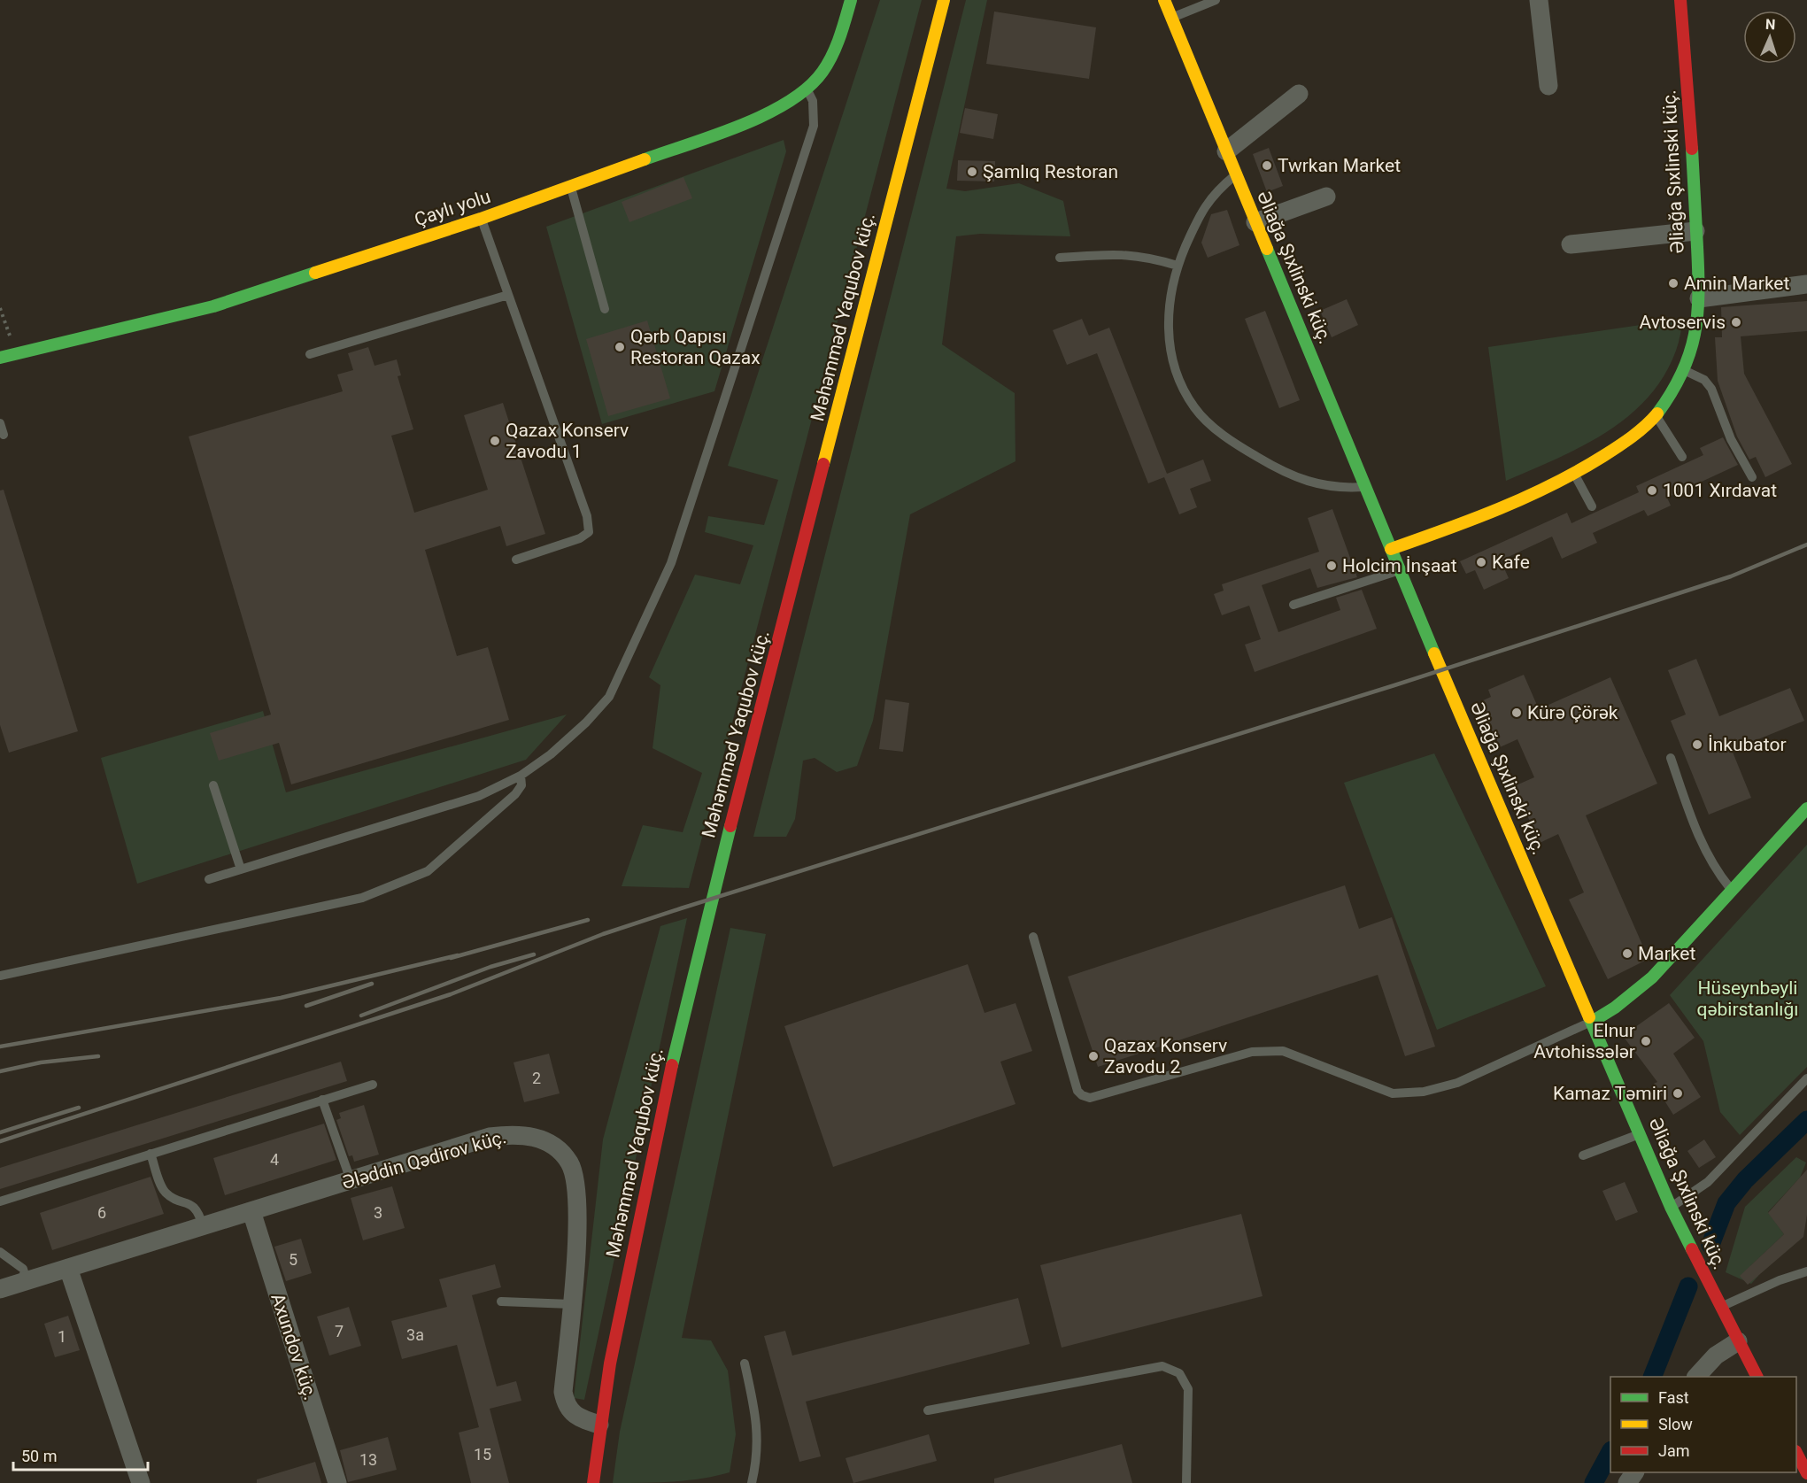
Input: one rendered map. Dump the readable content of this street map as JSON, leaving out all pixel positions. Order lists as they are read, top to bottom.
{
  "streets": {
    "main road": ["Əliağa Şıxlinski küç.", "Çaylı yolu", "Məhəmməd Yaqubov küç."],
    "street": ["Ələddin Qədirov küç.", "Axundov küç."]
  },
  "crossings": [
    ["Məhəmməd Yaqubov küç.", "Ələddin Qədirov küç."],
    ["Ələddin Qədirov küç.", "Axundov küç."]
  ],
  "parks": ["Hüseynbəyli qəbirstanlığı"],
  "places": [
    "Twrkan Market",
    "Şamlıq Restoran",
    "Amin Market",
    "Avtoservis",
    "Qərb Qapısı Restoran Qazax",
    "Qazax Konserv Zavodu 1",
    "1001 Xırdavat",
    "Kafe",
    "Holcim İnşaat",
    "Kürə Çörək",
    "İnkubator",
    "Market",
    "Elnur Avtohissələr",
    "Qazax Konserv Zavodu 2",
    "Kamaz Təmiri"
  ],
  "house_numbers": [
    "2",
    "4",
    "6",
    "3",
    "5",
    "7",
    "3a",
    "1",
    "15",
    "13"
  ],
  "legend": ["Fast", "Slow", "Jam"],
  "scale_bar": "50 m",
  "north": "top"
}
